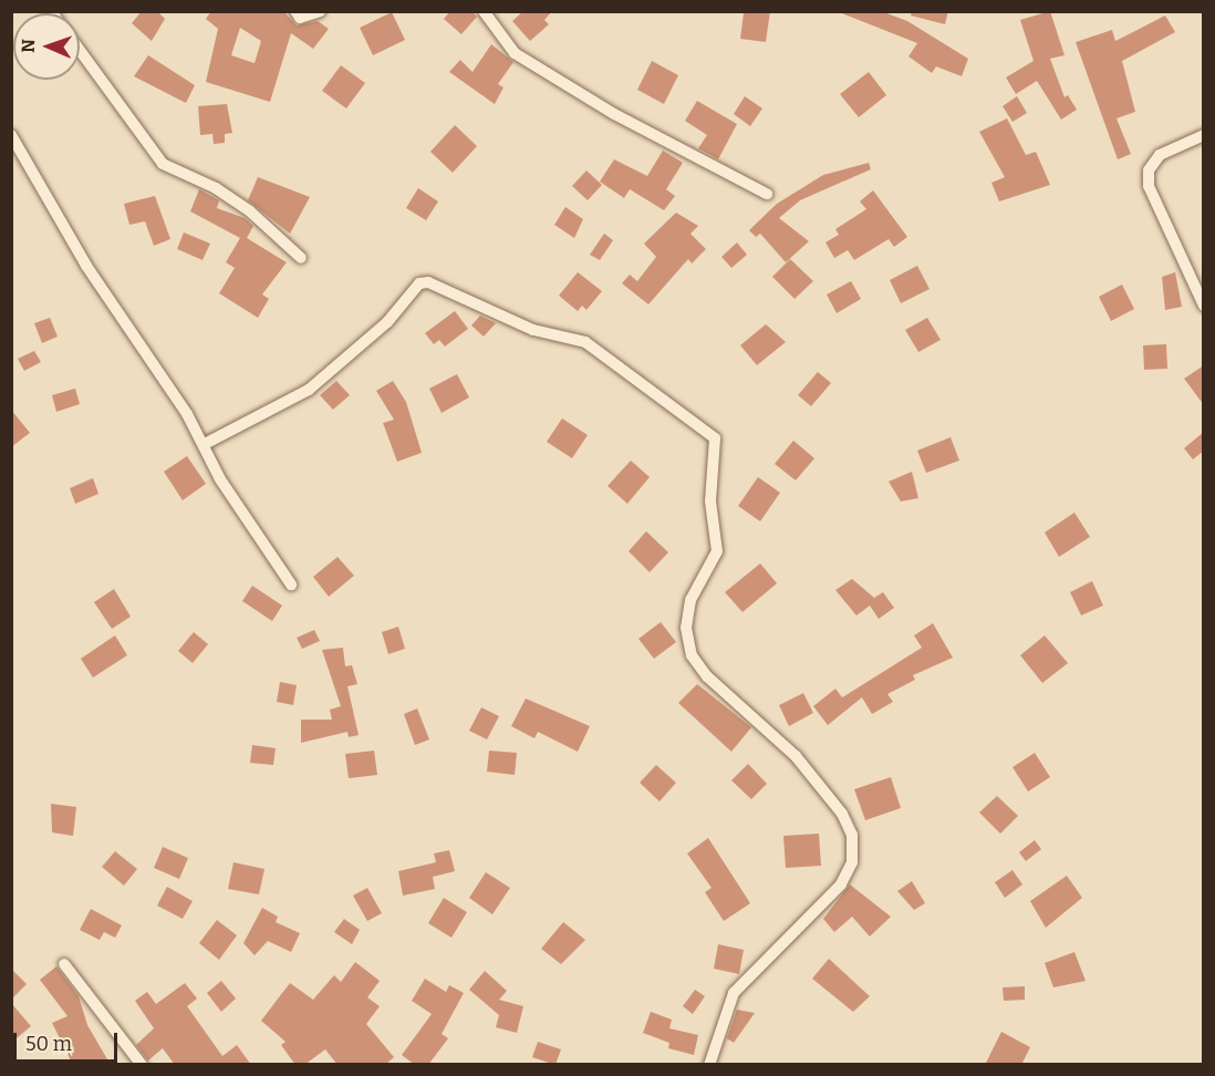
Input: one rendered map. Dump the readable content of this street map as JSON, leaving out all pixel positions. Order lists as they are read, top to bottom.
{
  "scale_bar": "50 m",
  "north": "left"
}
